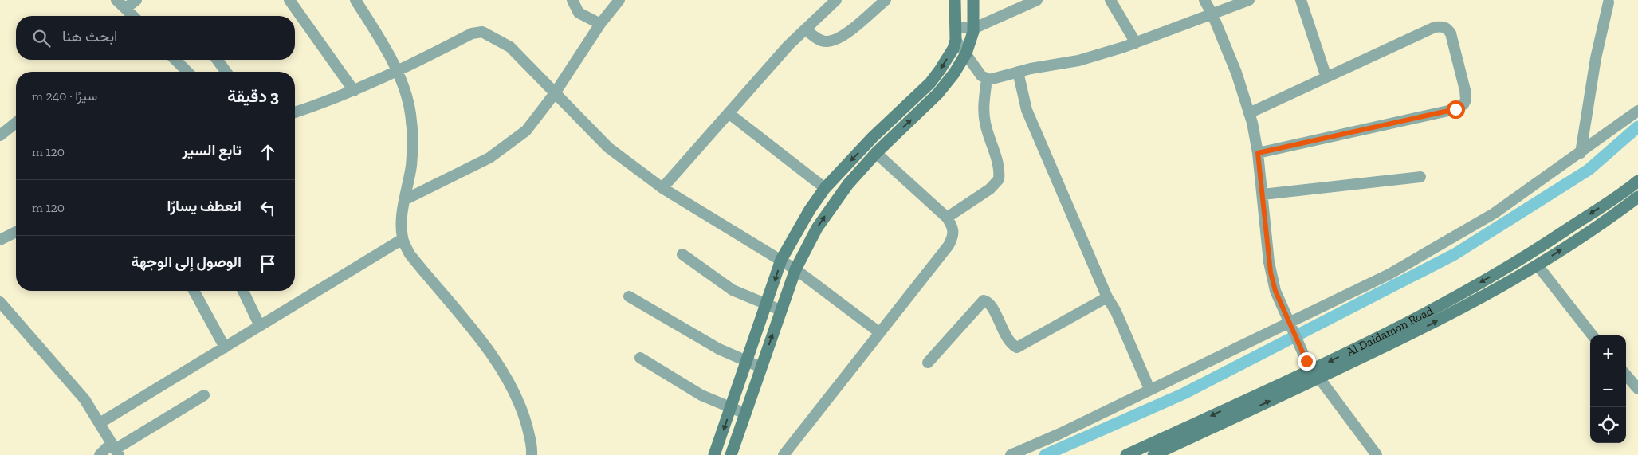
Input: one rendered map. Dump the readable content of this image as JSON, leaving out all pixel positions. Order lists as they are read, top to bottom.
{
  "streets": {
    "street": ["Al Daidamon Road"]
  },
  "page": {
    "search": "ابحث هنا",
    "heading": ["3 دقيقة", "سيرًا · 240 m"],
    "list": [
      ["تابع السير", "120 m"],
      ["انعطف يسارًا", "120 m"],
      "الوصول إلى الوجهة"
    ],
    "map_buttons": ["+", "−"]
  }
}
